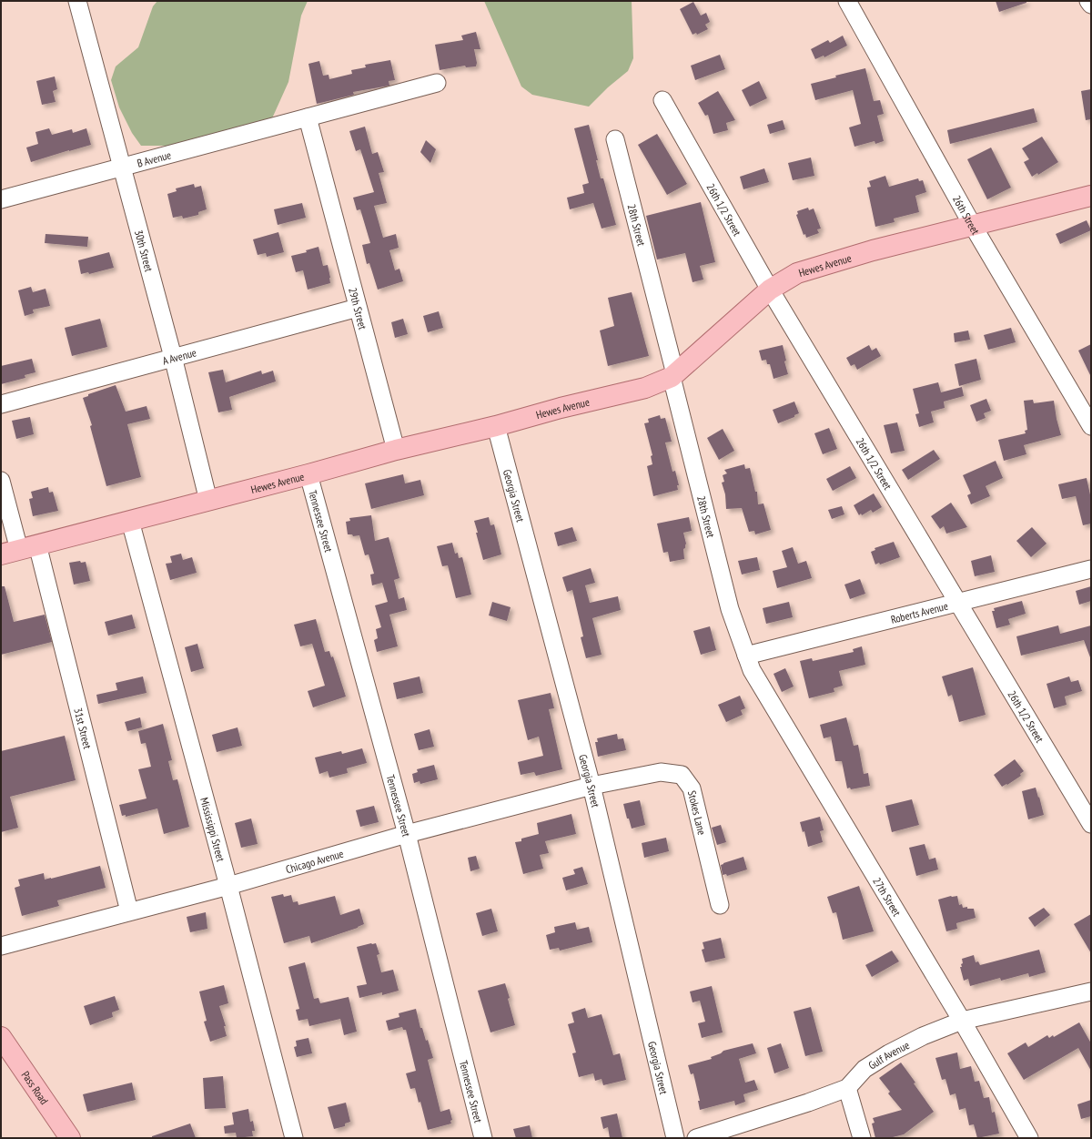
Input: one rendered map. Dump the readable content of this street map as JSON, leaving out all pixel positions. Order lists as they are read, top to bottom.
{
  "streets": {
    "main road": ["Hewes Avenue", "Pass Road"],
    "street": [
      "B Avenue",
      "26th 1/2 Street",
      "26th Street",
      "28th Street",
      "30th Street",
      "29th Street",
      "A Avenue",
      "Georgia Street",
      "Tennessee Street",
      "Roberts Avenue",
      "31st Street",
      "Stokes Lane",
      "Mississippi Street",
      "Chicago Avenue",
      "27th Street",
      "Gulf Avenue"
    ]
  },
  "crossings": [
    ["B Avenue", "30th Street"],
    ["B Avenue", "29th Street"],
    ["26th 1/2 Street", "Hewes Avenue"],
    ["26th 1/2 Street", "Roberts Avenue"],
    ["26th Street", "Hewes Avenue"],
    ["28th Street", "Hewes Avenue"],
    ["28th Street", "Roberts Avenue"],
    ["28th Street", "27th Street"],
    ["30th Street", "Hewes Avenue"],
    ["30th Street", "A Avenue"],
    ["Hewes Avenue", "29th Street"],
    ["Hewes Avenue", "Georgia Street"],
    ["Hewes Avenue", "Tennessee Street"],
    ["Hewes Avenue", "31st Street"],
    ["Hewes Avenue", "Mississippi Street"],
    ["29th Street", "A Avenue"],
    ["Georgia Street", "Chicago Avenue"],
    ["Tennessee Street", "Chicago Avenue"],
    ["Roberts Avenue", "27th Street"],
    ["31st Street", "Chicago Avenue"],
    ["Stokes Lane", "Chicago Avenue"],
    ["Mississippi Street", "Chicago Avenue"],
    ["27th Street", "Gulf Avenue"]
  ]
}
